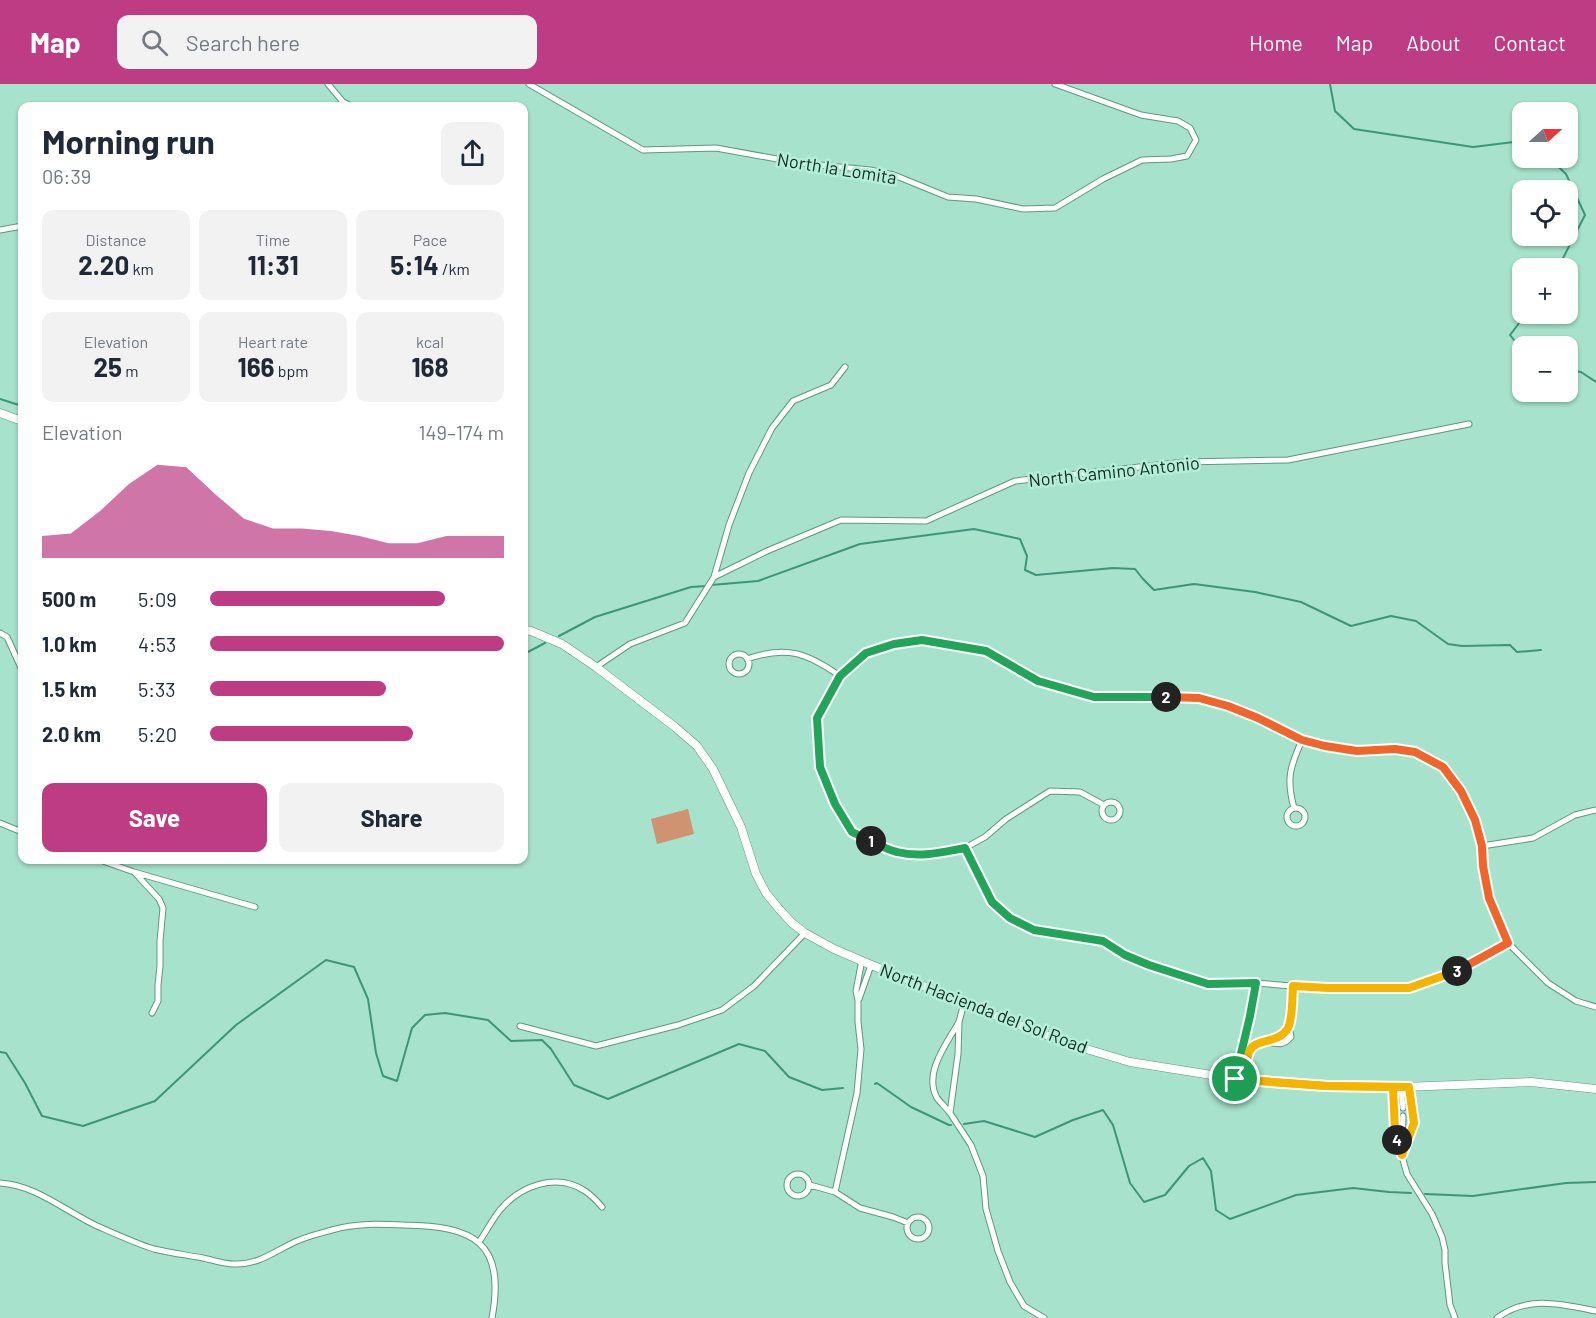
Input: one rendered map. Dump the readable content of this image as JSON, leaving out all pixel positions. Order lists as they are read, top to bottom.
{
  "streets": {
    "street": ["North la Lomita", "North Camino Antonio", "North Hacienda del Sol Road"]
  },
  "north": "right",
  "page": {
    "header": "Map",
    "search": "Search here",
    "nav": [
      "Home",
      "Map",
      "About",
      "Contact"
    ],
    "map_buttons": ["+", "−"],
    "heading": ["Morning run", "06:39"],
    "stats": [
      ["Distance", "2.20 km"],
      ["Time", "11:31"],
      ["Pace", "5:14 /km"],
      ["Elevation", "25 m"],
      ["Heart rate", "166 bpm"],
      ["kcal", "168"]
    ],
    "chart": ["Elevation", "149–174 m"],
    "list": [
      {
        "name": "500 m",
        "note": "5:09"
      },
      {
        "name": "1.0 km",
        "note": "4:53"
      },
      {
        "name": "1.5 km",
        "note": "5:33"
      },
      {
        "name": "2.0 km",
        "note": "5:20"
      }
    ],
    "pins": [
      "2",
      "1",
      "3",
      "4"
    ],
    "buttons": ["Save", "Share"]
  }
}
